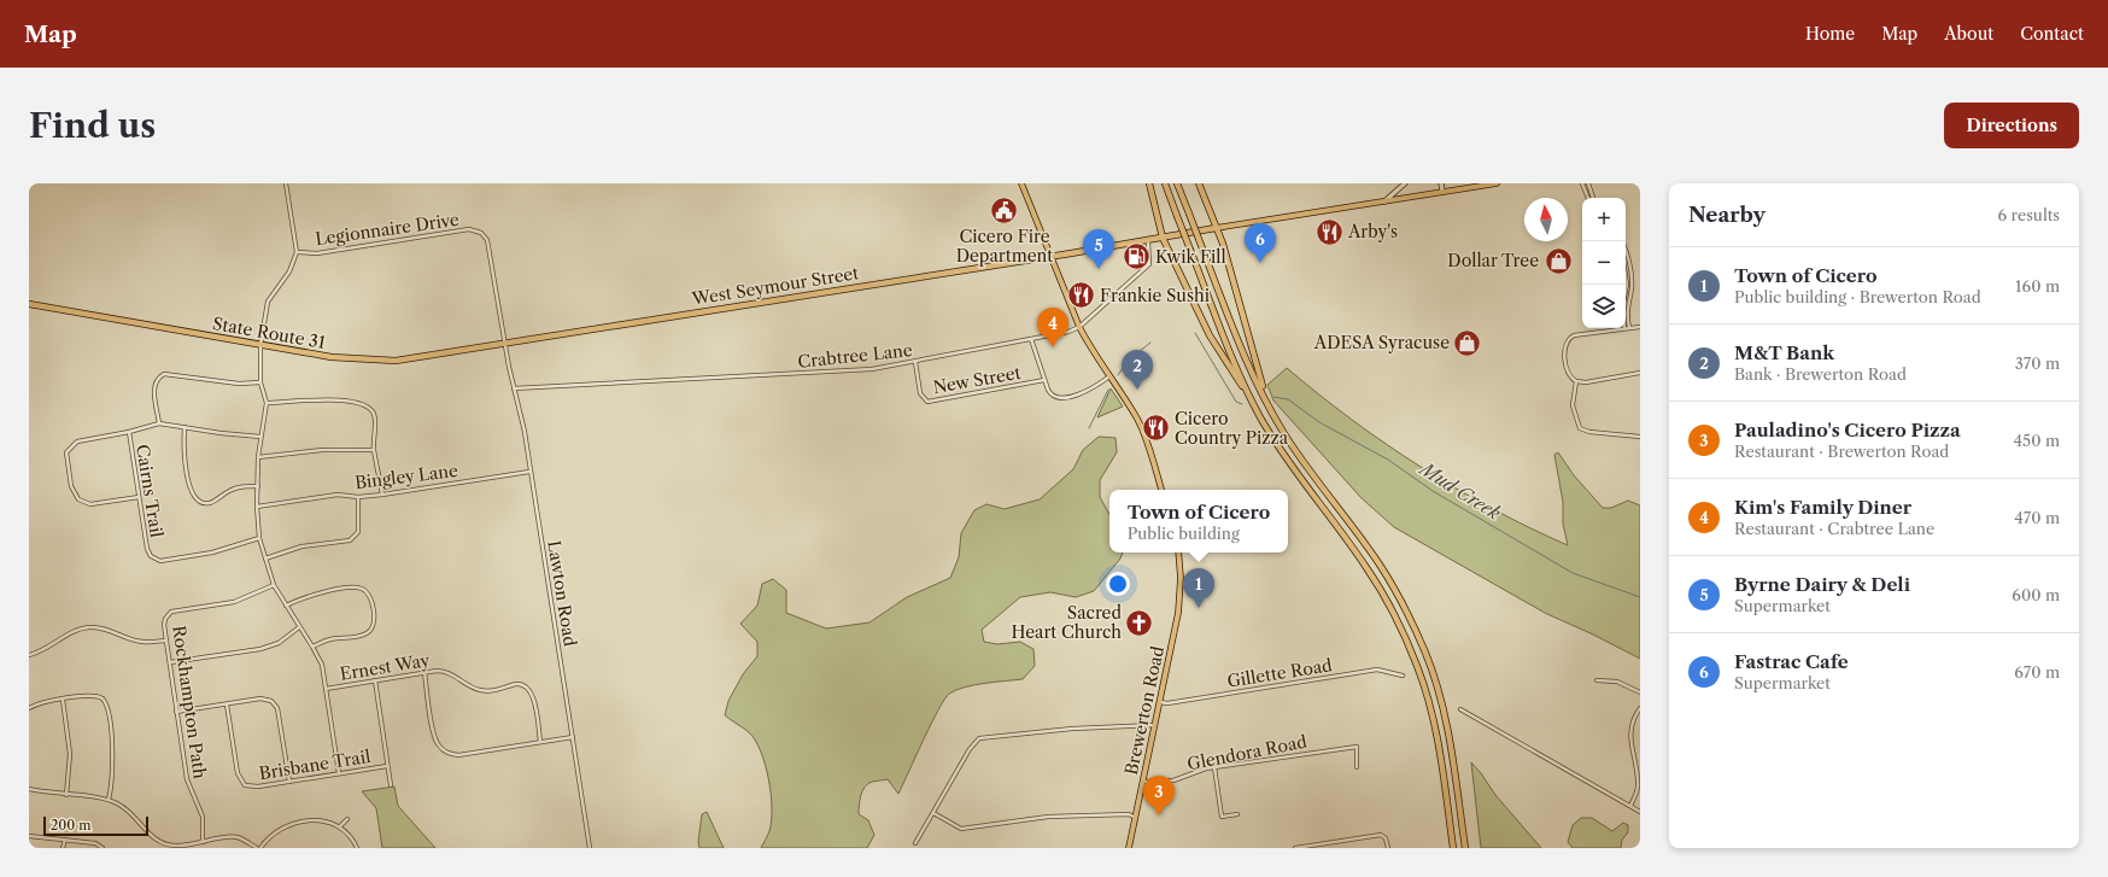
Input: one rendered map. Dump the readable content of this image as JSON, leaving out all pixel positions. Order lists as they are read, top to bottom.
{
  "streets": {
    "highway": ["West Seymour Street", "State Route 31"],
    "main road": ["Brewerton Road"],
    "street": [
      "Legionnaire Drive",
      "Crabtree Lane",
      "New Street",
      "Bingley Lane",
      "Cairns Trail",
      "Lawton Road",
      "Ernest Way",
      "Gillette Road",
      "Rockhampton Path",
      "Glendora Road",
      "Brisbane Trail"
    ]
  },
  "crossings": [
    ["Legionnaire Drive", "West Seymour Street"],
    ["Legionnaire Drive", "State Route 31"],
    ["Legionnaire Drive", "Lawton Road"],
    ["West Seymour Street", "State Route 31"],
    ["West Seymour Street", "Crabtree Lane"],
    ["West Seymour Street", "Lawton Road"],
    ["State Route 31", "Lawton Road"],
    ["Crabtree Lane", "New Street"],
    ["Crabtree Lane", "Lawton Road"],
    ["Bingley Lane", "Lawton Road"],
    ["Gillette Road", "Brewerton Road"],
    ["Brewerton Road", "Glendora Road"]
  ],
  "water": ["Mud Creek"],
  "places": {
    "public building": ["Cicero Fire Department"],
    "restaurant": ["Arby's", "Frankie Sushi", "Cicero Country Pizza"],
    "fuel station": ["Kwik Fill"],
    "shop": ["Dollar Tree", "ADESA Syracuse"],
    "church": ["Sacred Heart Church"]
  },
  "scale_bar": "200 m",
  "north": "top",
  "page": {
    "header": "Map",
    "nav": [
      "Home",
      "Map",
      "About",
      "Contact"
    ],
    "buttons": "Directions",
    "title": "Find us",
    "heading": ["Nearby", "6 results"],
    "map_buttons": ["+", "−"],
    "pins": [
      "6",
      "5",
      "4",
      "2",
      "1",
      "3"
    ],
    "list": [
      {
        "mark": "1",
        "name": "Town of Cicero",
        "note": "Public building · Brewerton Road",
        "value": "160 m"
      },
      {
        "mark": "2",
        "name": "M&T Bank",
        "note": "Bank · Brewerton Road",
        "value": "370 m"
      },
      {
        "mark": "3",
        "name": "Pauladino's Cicero Pizza",
        "note": "Restaurant · Brewerton Road",
        "value": "450 m"
      },
      {
        "mark": "4",
        "name": "Kim's Family Diner",
        "note": "Restaurant · Crabtree Lane",
        "value": "470 m"
      },
      {
        "mark": "5",
        "name": "Byrne Dairy & Deli",
        "note": "Supermarket",
        "value": "600 m"
      },
      {
        "mark": "6",
        "name": "Fastrac Cafe",
        "note": "Supermarket",
        "value": "670 m"
      }
    ],
    "popup": ["Town of Cicero", "Public building"],
    "scale": "200 m"
  }
}
